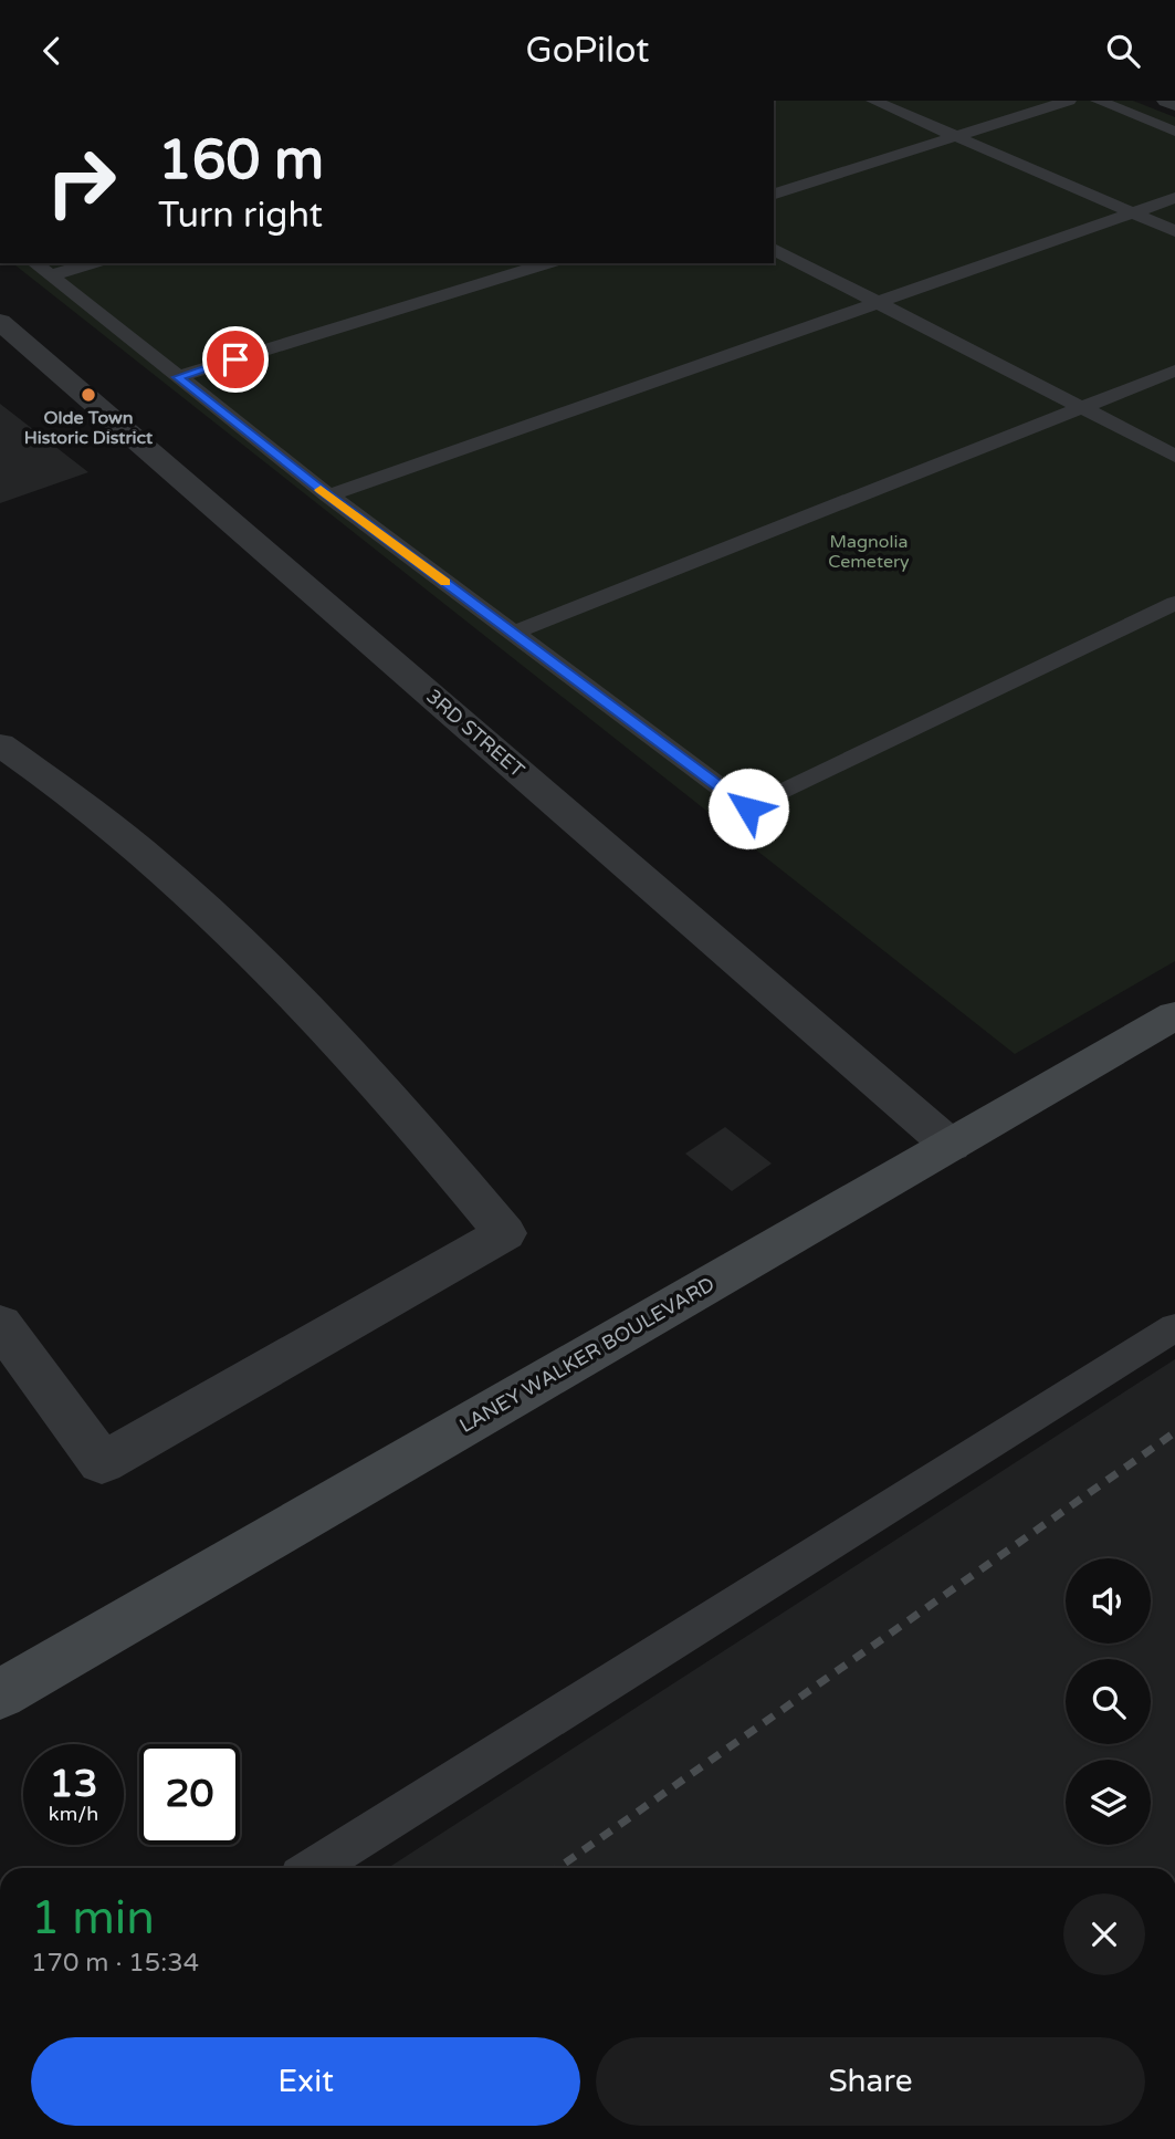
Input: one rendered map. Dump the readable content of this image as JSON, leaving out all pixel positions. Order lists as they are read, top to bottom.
{
  "streets": {
    "main road": ["LANEY WALKER BOULEVARD"],
    "street": ["3RD STREET"]
  },
  "crossings": [
    ["3RD STREET", "LANEY WALKER BOULEVARD"]
  ],
  "parks": ["Magnolia Cemetery"],
  "places": ["Olde Town Historic District"],
  "page": {
    "header": "GoPilot",
    "turn": ["160 m", "Turn right"],
    "speed": "13 km/h",
    "limit": "20",
    "heading": ["1 min", "170 m · 15:34"],
    "buttons": ["Exit", "Share"]
  }
}
